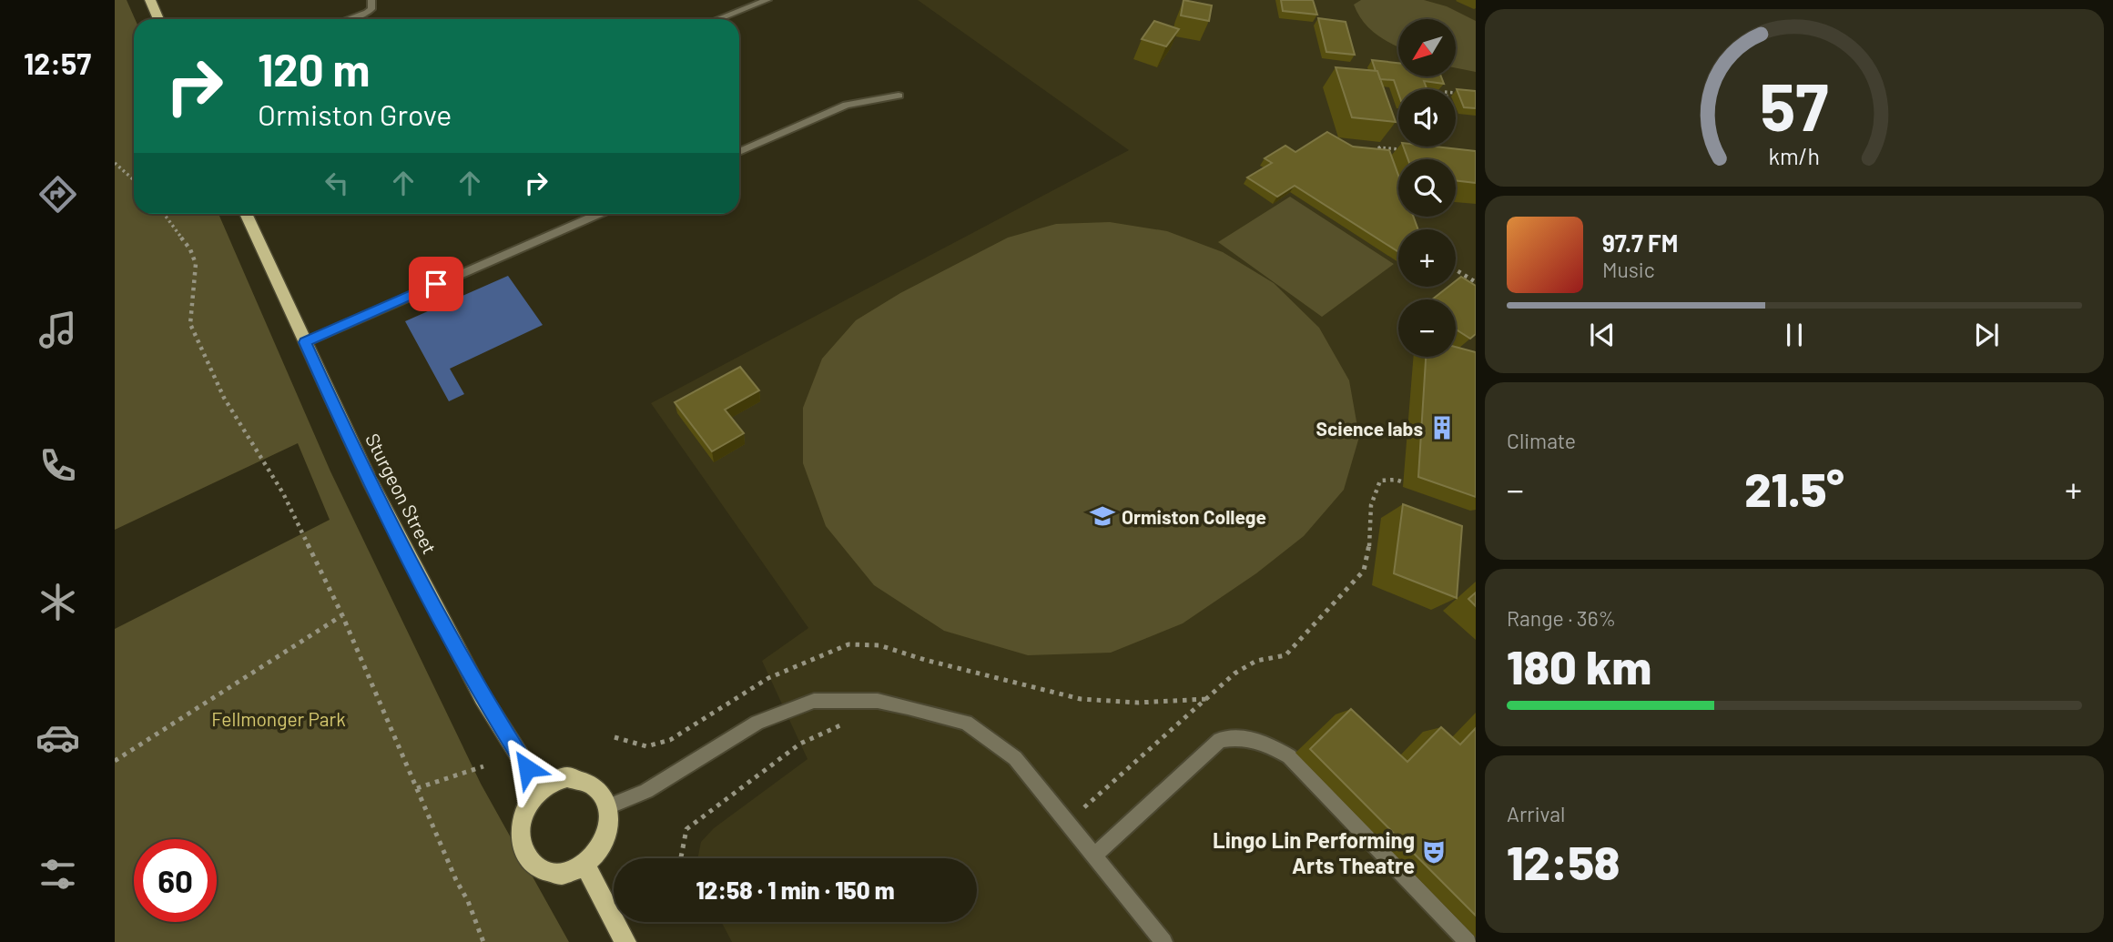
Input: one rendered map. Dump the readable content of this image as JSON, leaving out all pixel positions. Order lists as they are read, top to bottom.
{
  "streets": {
    "main road": ["Sturgeon Street"]
  },
  "parks": ["Fellmonger Park"],
  "places": {
    "building": ["Science labs"],
    "school or university": ["Ormiston College"],
    "theatre": ["Lingo Lin Performing Arts Theatre"]
  },
  "north": "bottom left",
  "page": {
    "tabs": "12:57",
    "map_buttons": ["+", "−"],
    "turn": ["120 m", "Ormiston Grove"],
    "song": ["97.7 FM", "Music"],
    "tile": [
      "Climate",
      ["Range · 36%", "180 km"],
      ["Arrival", "12:58"]
    ],
    "heat": ["−", "21.5°", "+"],
    "limit": "60",
    "trip": "12:58 · 1 min · 150 m",
    "gauge": ["57", "km/h"]
  }
}
